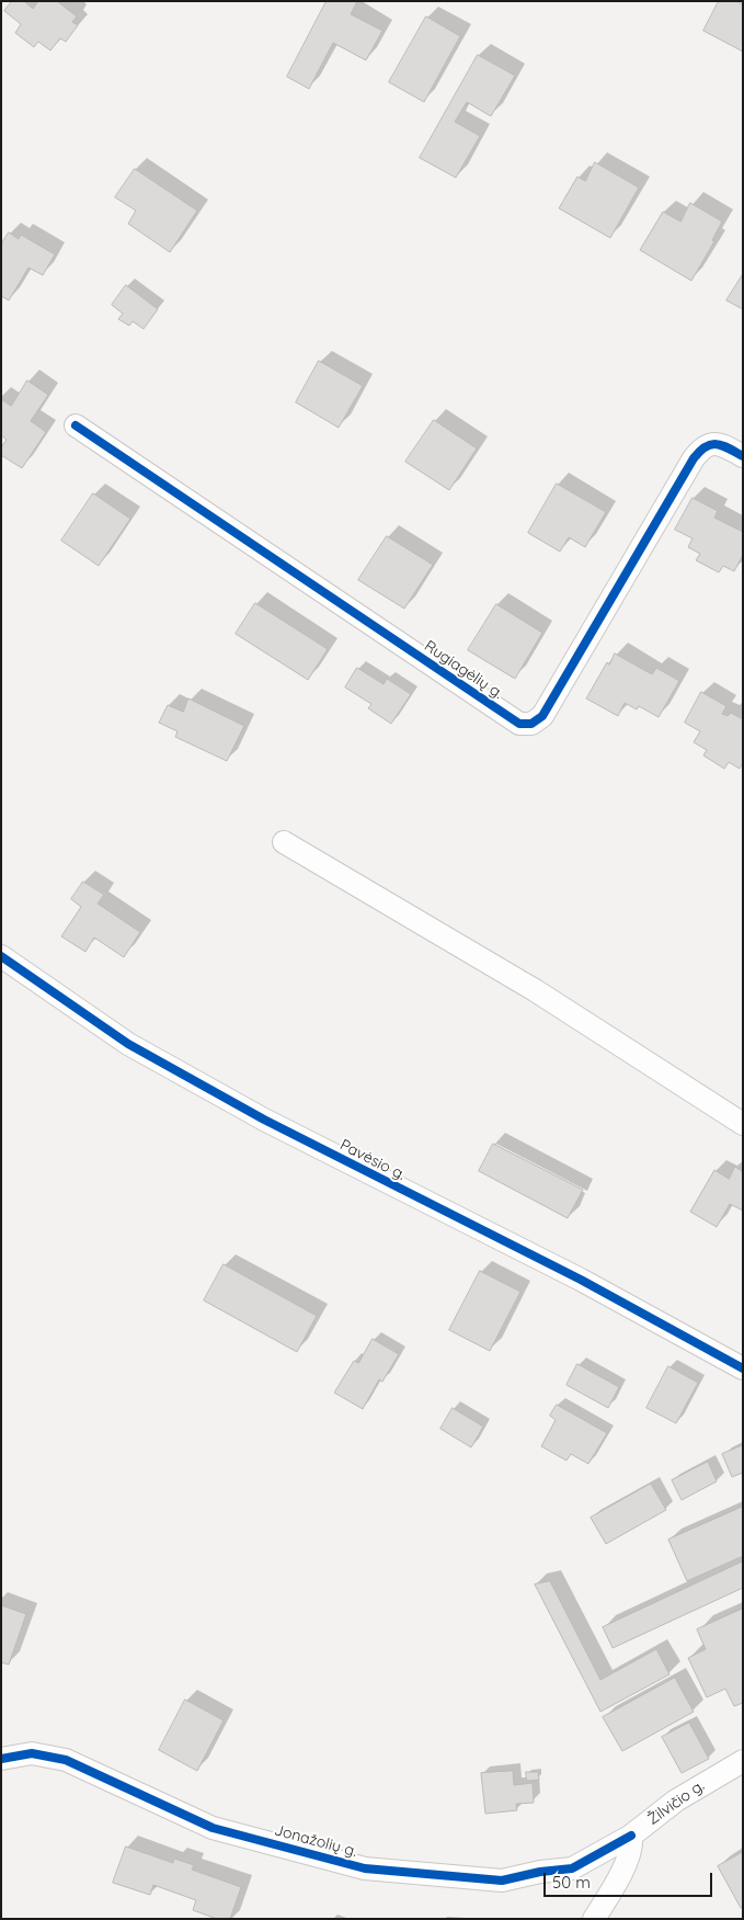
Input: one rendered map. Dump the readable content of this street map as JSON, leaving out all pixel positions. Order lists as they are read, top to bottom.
{
  "streets": {
    "street": [
      "Rugiagėlių g.",
      "Pavėsio g.",
      "Žilvičio g.",
      "Jonažolių g."
    ]
  },
  "crossings": [
    ["Žilvičio g.", "Jonažolių g."]
  ],
  "scale_bar": "50 m"
}
